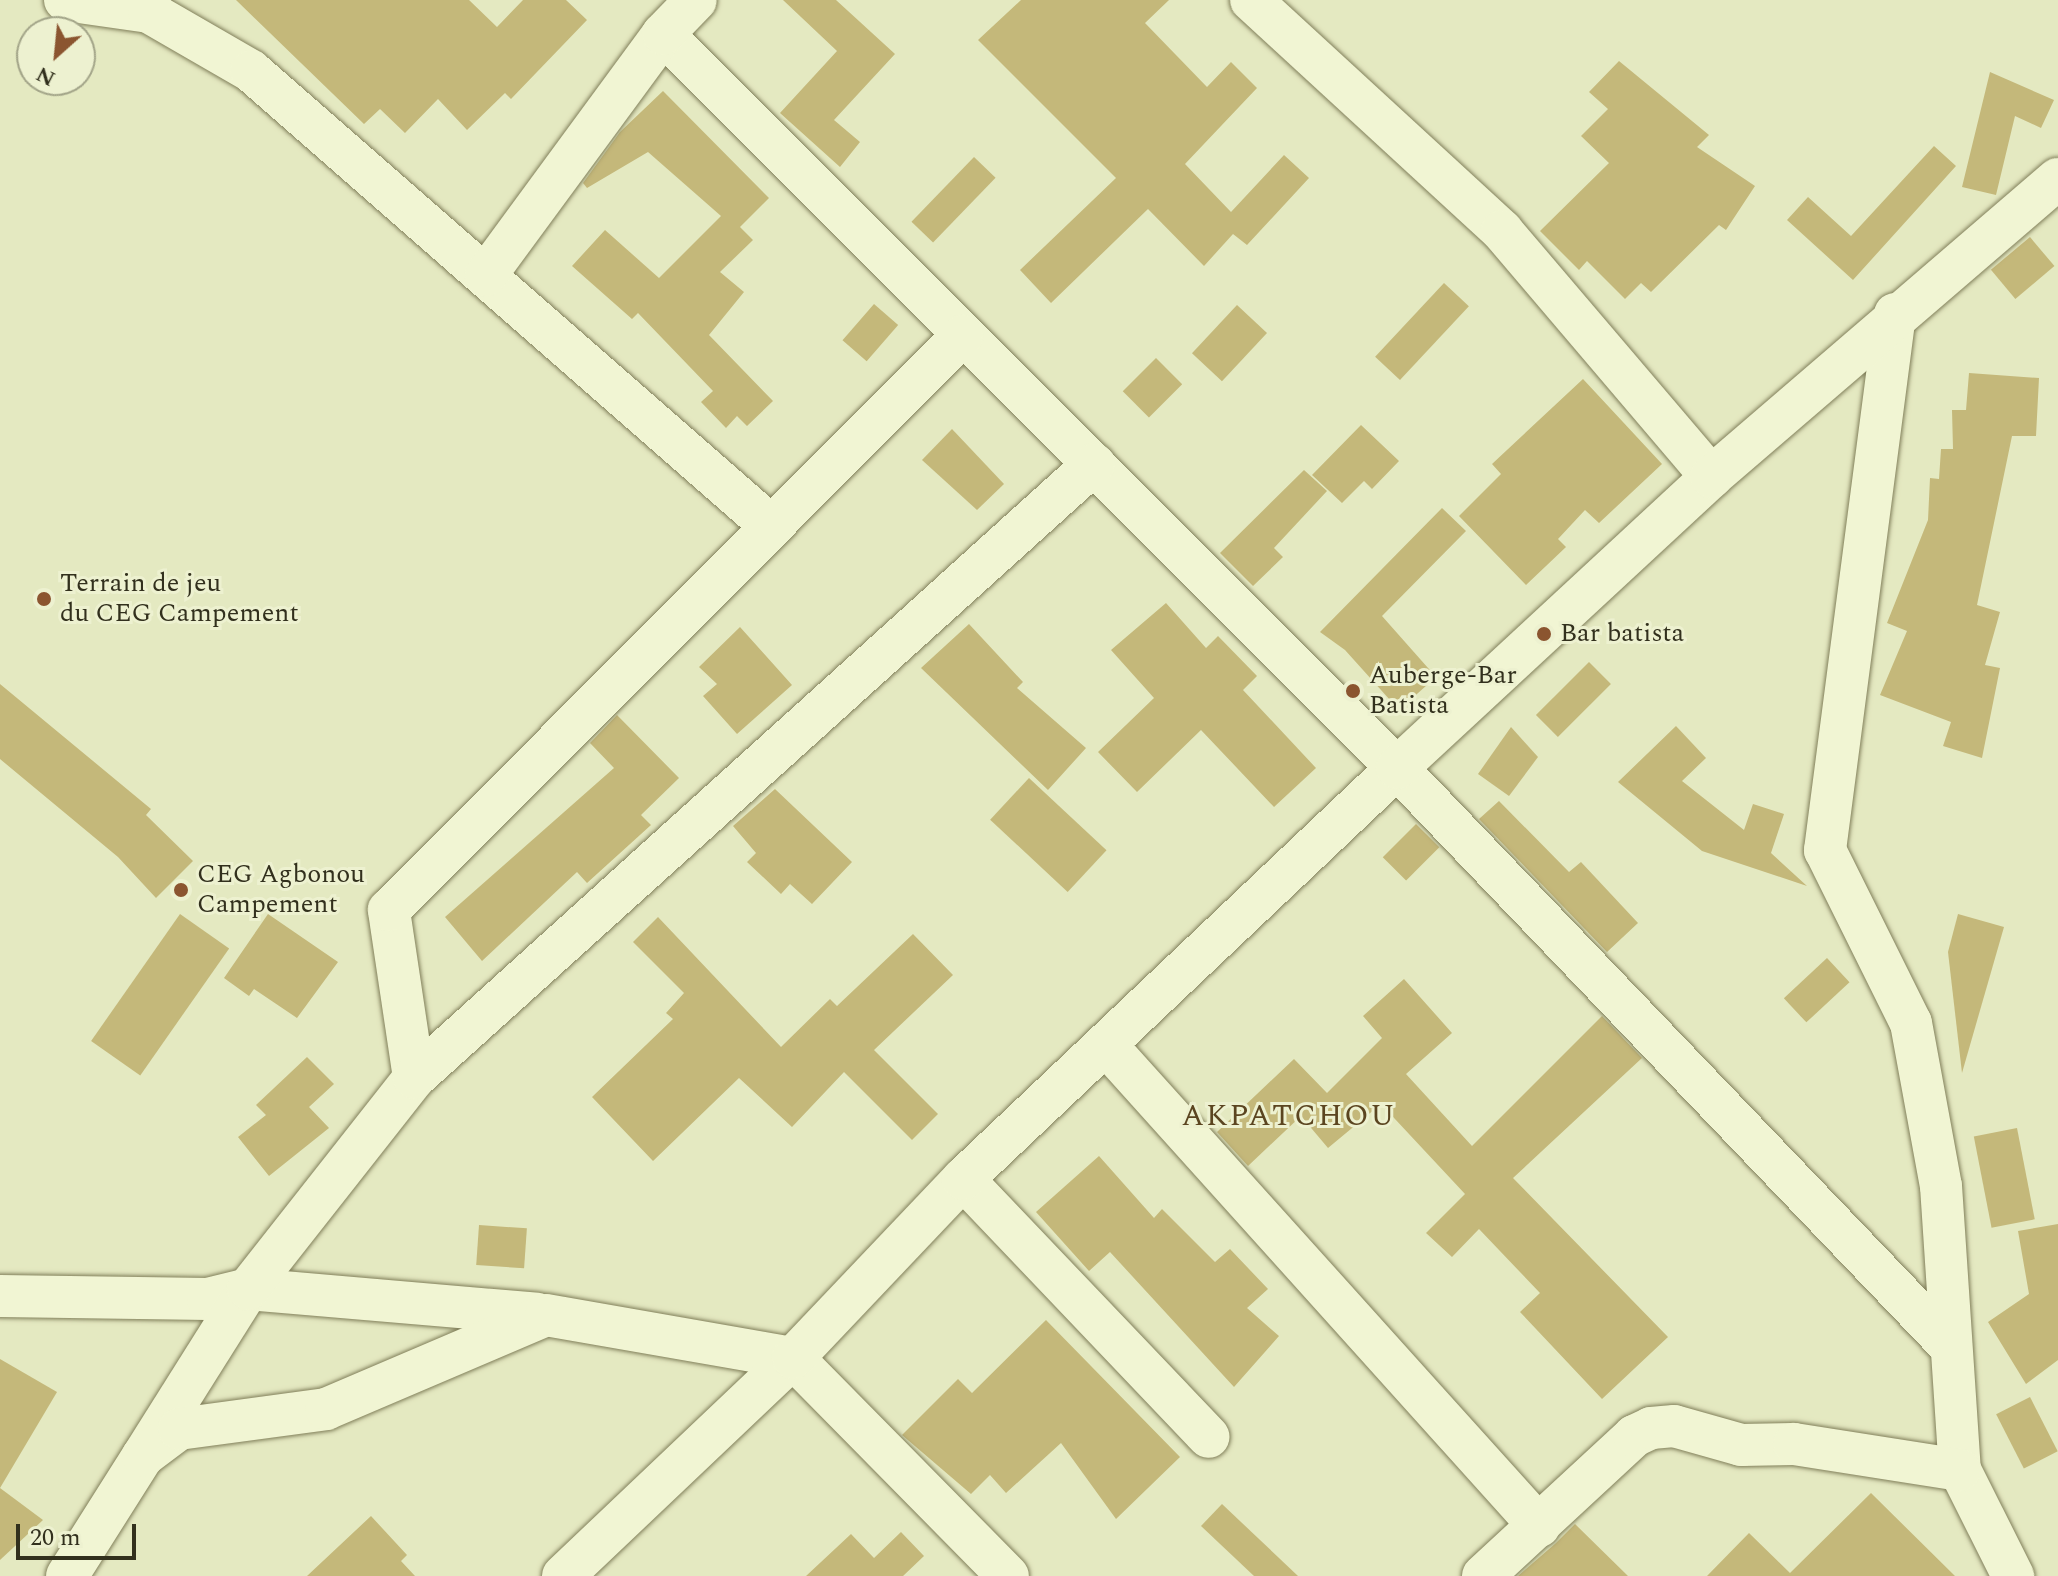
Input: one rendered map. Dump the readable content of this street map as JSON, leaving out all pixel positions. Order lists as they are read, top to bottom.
{
  "districts": ["AKPATCHOU"],
  "places": [
    "Terrain de jeu du CEG Campement",
    "Bar batista",
    "Auberge-Bar Batista",
    "CEG Agbonou Campement"
  ],
  "scale_bar": "20 m",
  "north": "bottom left"
}
